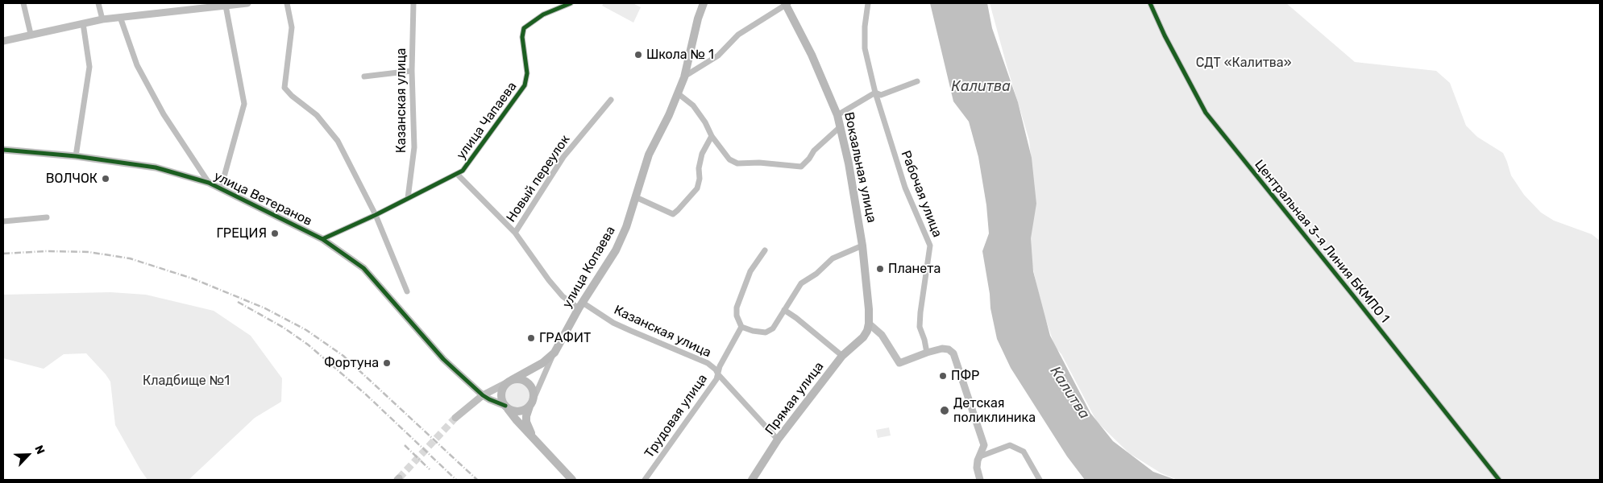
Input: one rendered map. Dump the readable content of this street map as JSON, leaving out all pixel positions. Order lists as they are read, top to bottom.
{
  "streets": {
    "main road": ["Вокзальная улица", "улица Копаева", "Прямая улица"],
    "street": [
      "Казанская улица",
      "улица Чапаева",
      "Новый переулок",
      "Рабочая улица",
      "улица Ветеранов",
      "Центральная 3-я Линия БКМПО 1",
      "Трудовая улица"
    ]
  },
  "crossings": [
    ["Казанская улица", "улица Чапаева"],
    ["Казанская улица", "Новый переулок"],
    ["Казанская улица", "улица Копаева"],
    ["Казанская улица", "Прямая улица"],
    ["Казанская улица", "Трудовая улица"],
    ["улица Чапаева", "улица Ветеранов"],
    ["Вокзальная улица", "Прямая улица"],
    ["улица Ветеранов", "улица Копаева"]
  ],
  "water": ["Калитва"],
  "parks": ["СДТ «Калитва»", "Кладбище №1"],
  "places": [
    "Школа № 1",
    "ВОЛЧОК",
    "ГРЕЦИЯ",
    "Планета",
    "ГРАФИТ",
    "Фортуна",
    "ПФР",
    "Детская поликлиника"
  ],
  "north": "top right"
}
